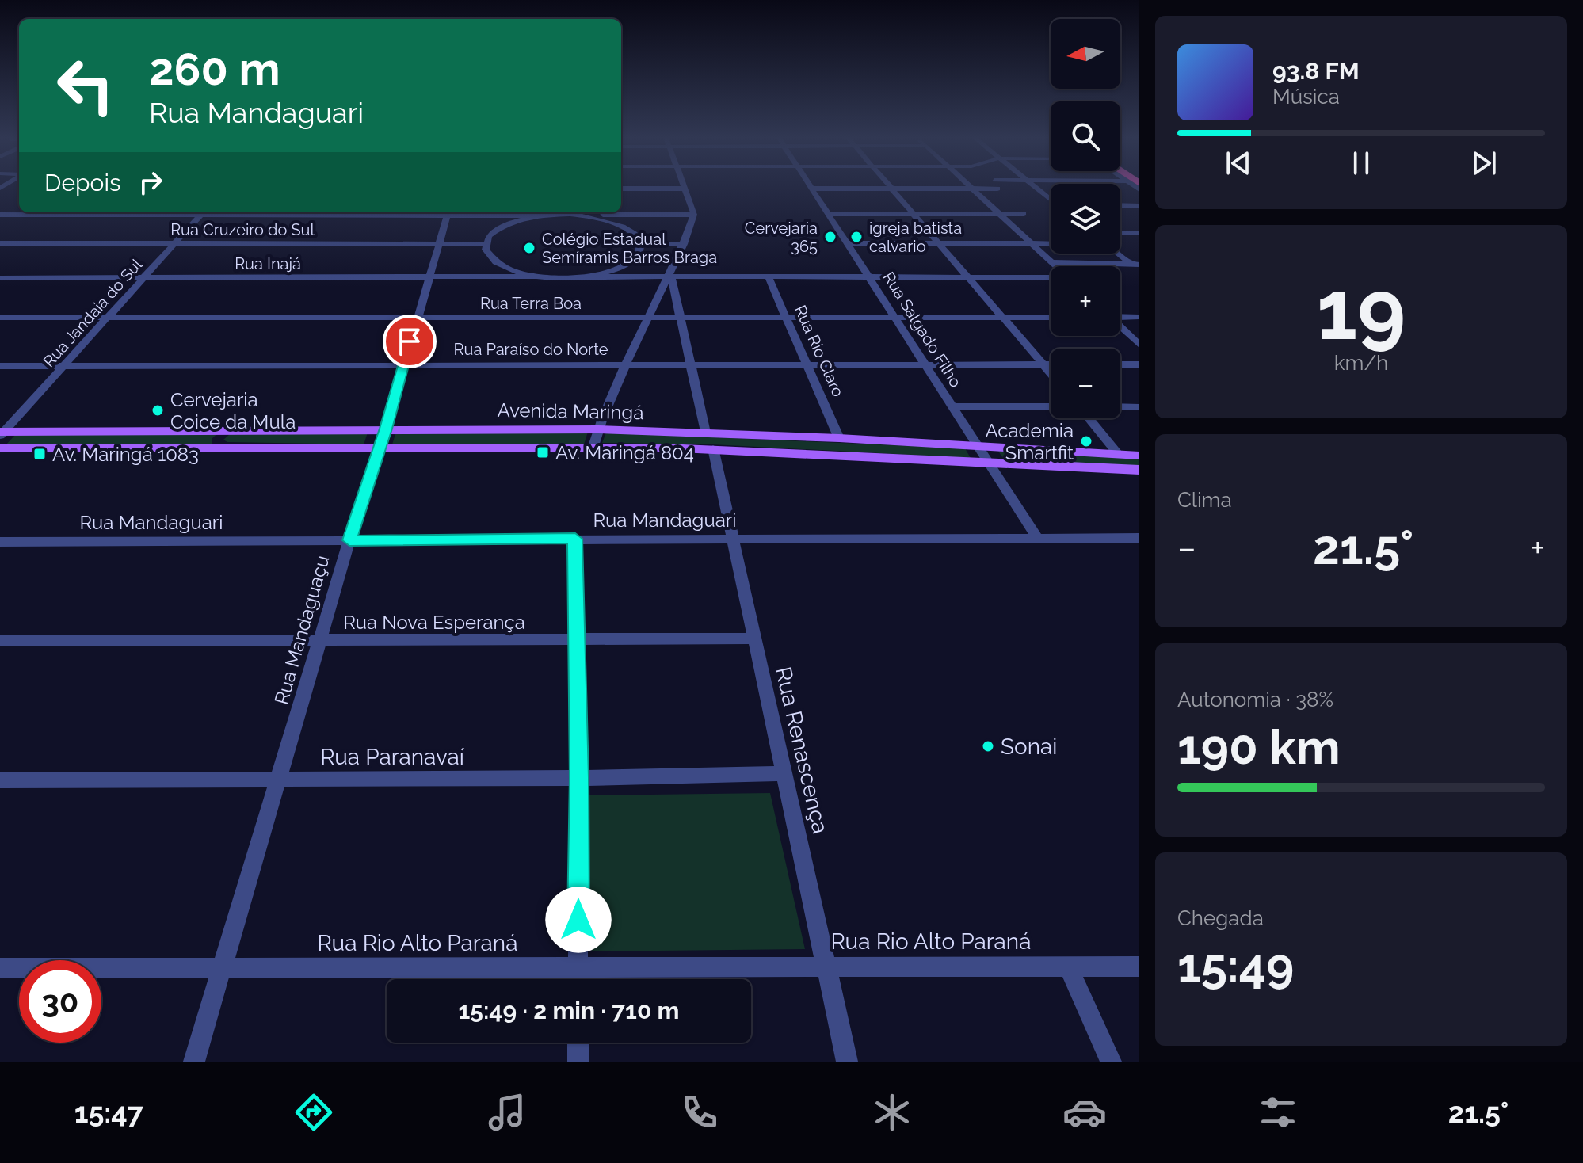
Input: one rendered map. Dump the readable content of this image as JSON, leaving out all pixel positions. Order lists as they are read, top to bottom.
{
  "streets": {
    "main road": ["Avenida Maringá"],
    "street": [
      "Rua Cruzeiro do Sul",
      "Rua Inajá",
      "Rua Terra Boa",
      "Rua Jandaia do Sul",
      "Rua Salgado Filho",
      "Rua Paraíso do Norte",
      "Rua Rio Claro",
      "Rua Mandaguari",
      "Rua Nova Esperança",
      "Rua Mandaguaçu",
      "Rua Renascença",
      "Rua Paranavaí",
      "Rua Rio Alto Paraná"
    ]
  },
  "crossings": [
    ["Rua Cruzeiro do Sul", "Rua Jandaia do Sul"],
    ["Rua Cruzeiro do Sul", "Rua Mandaguaçu"],
    ["Rua Inajá", "Rua Jandaia do Sul"],
    ["Rua Inajá", "Rua Mandaguaçu"],
    ["Rua Terra Boa", "Rua Jandaia do Sul"],
    ["Rua Terra Boa", "Rua Salgado Filho"],
    ["Rua Terra Boa", "Rua Rio Claro"],
    ["Rua Terra Boa", "Rua Mandaguaçu"],
    ["Rua Jandaia do Sul", "Rua Paraíso do Norte"],
    ["Rua Jandaia do Sul", "Avenida Maringá"],
    ["Rua Salgado Filho", "Rua Paraíso do Norte"],
    ["Rua Salgado Filho", "Avenida Maringá"],
    ["Rua Salgado Filho", "Rua Mandaguari"],
    ["Rua Paraíso do Norte", "Rua Rio Claro"],
    ["Rua Paraíso do Norte", "Rua Mandaguaçu"],
    ["Rua Rio Claro", "Avenida Maringá"],
    ["Avenida Maringá", "Rua Mandaguaçu"],
    ["Avenida Maringá", "Rua Renascença"],
    ["Rua Mandaguari", "Rua Mandaguaçu"],
    ["Rua Mandaguari", "Rua Renascença"],
    ["Rua Nova Esperança", "Rua Mandaguaçu"],
    ["Rua Nova Esperança", "Rua Renascença"],
    ["Rua Mandaguaçu", "Rua Paranavaí"],
    ["Rua Mandaguaçu", "Rua Rio Alto Paraná"],
    ["Rua Renascença", "Rua Paranavaí"],
    ["Rua Renascença", "Rua Rio Alto Paraná"]
  ],
  "places": {
    "other": [
      "Cervejaria 365",
      "igreja batista calvario",
      "Colégio Estadual Semíramis Barros Braga",
      "Cervejaria Coice da Mula",
      "Academia Smartfit",
      "Sonai"
    ],
    "transit": ["Av. Maringá 804", "Av. Maringá 1083"]
  },
  "north": "left",
  "page": {
    "map_buttons": ["+", "−"],
    "turn": ["260 m", "Rua Mandaguari"],
    "song": ["93.8 FM", "Música"],
    "then": "Depois",
    "tile": [
      ["19", "km/h"],
      "Clima",
      ["Autonomia · 38%", "190 km"],
      ["Chegada", "15:49"]
    ],
    "heat": ["−", "21.5°", "+"],
    "limit": "30",
    "trip": "15:49 · 2 min · 710 m",
    "tabs": ["15:47", "21.5°"]
  }
}
